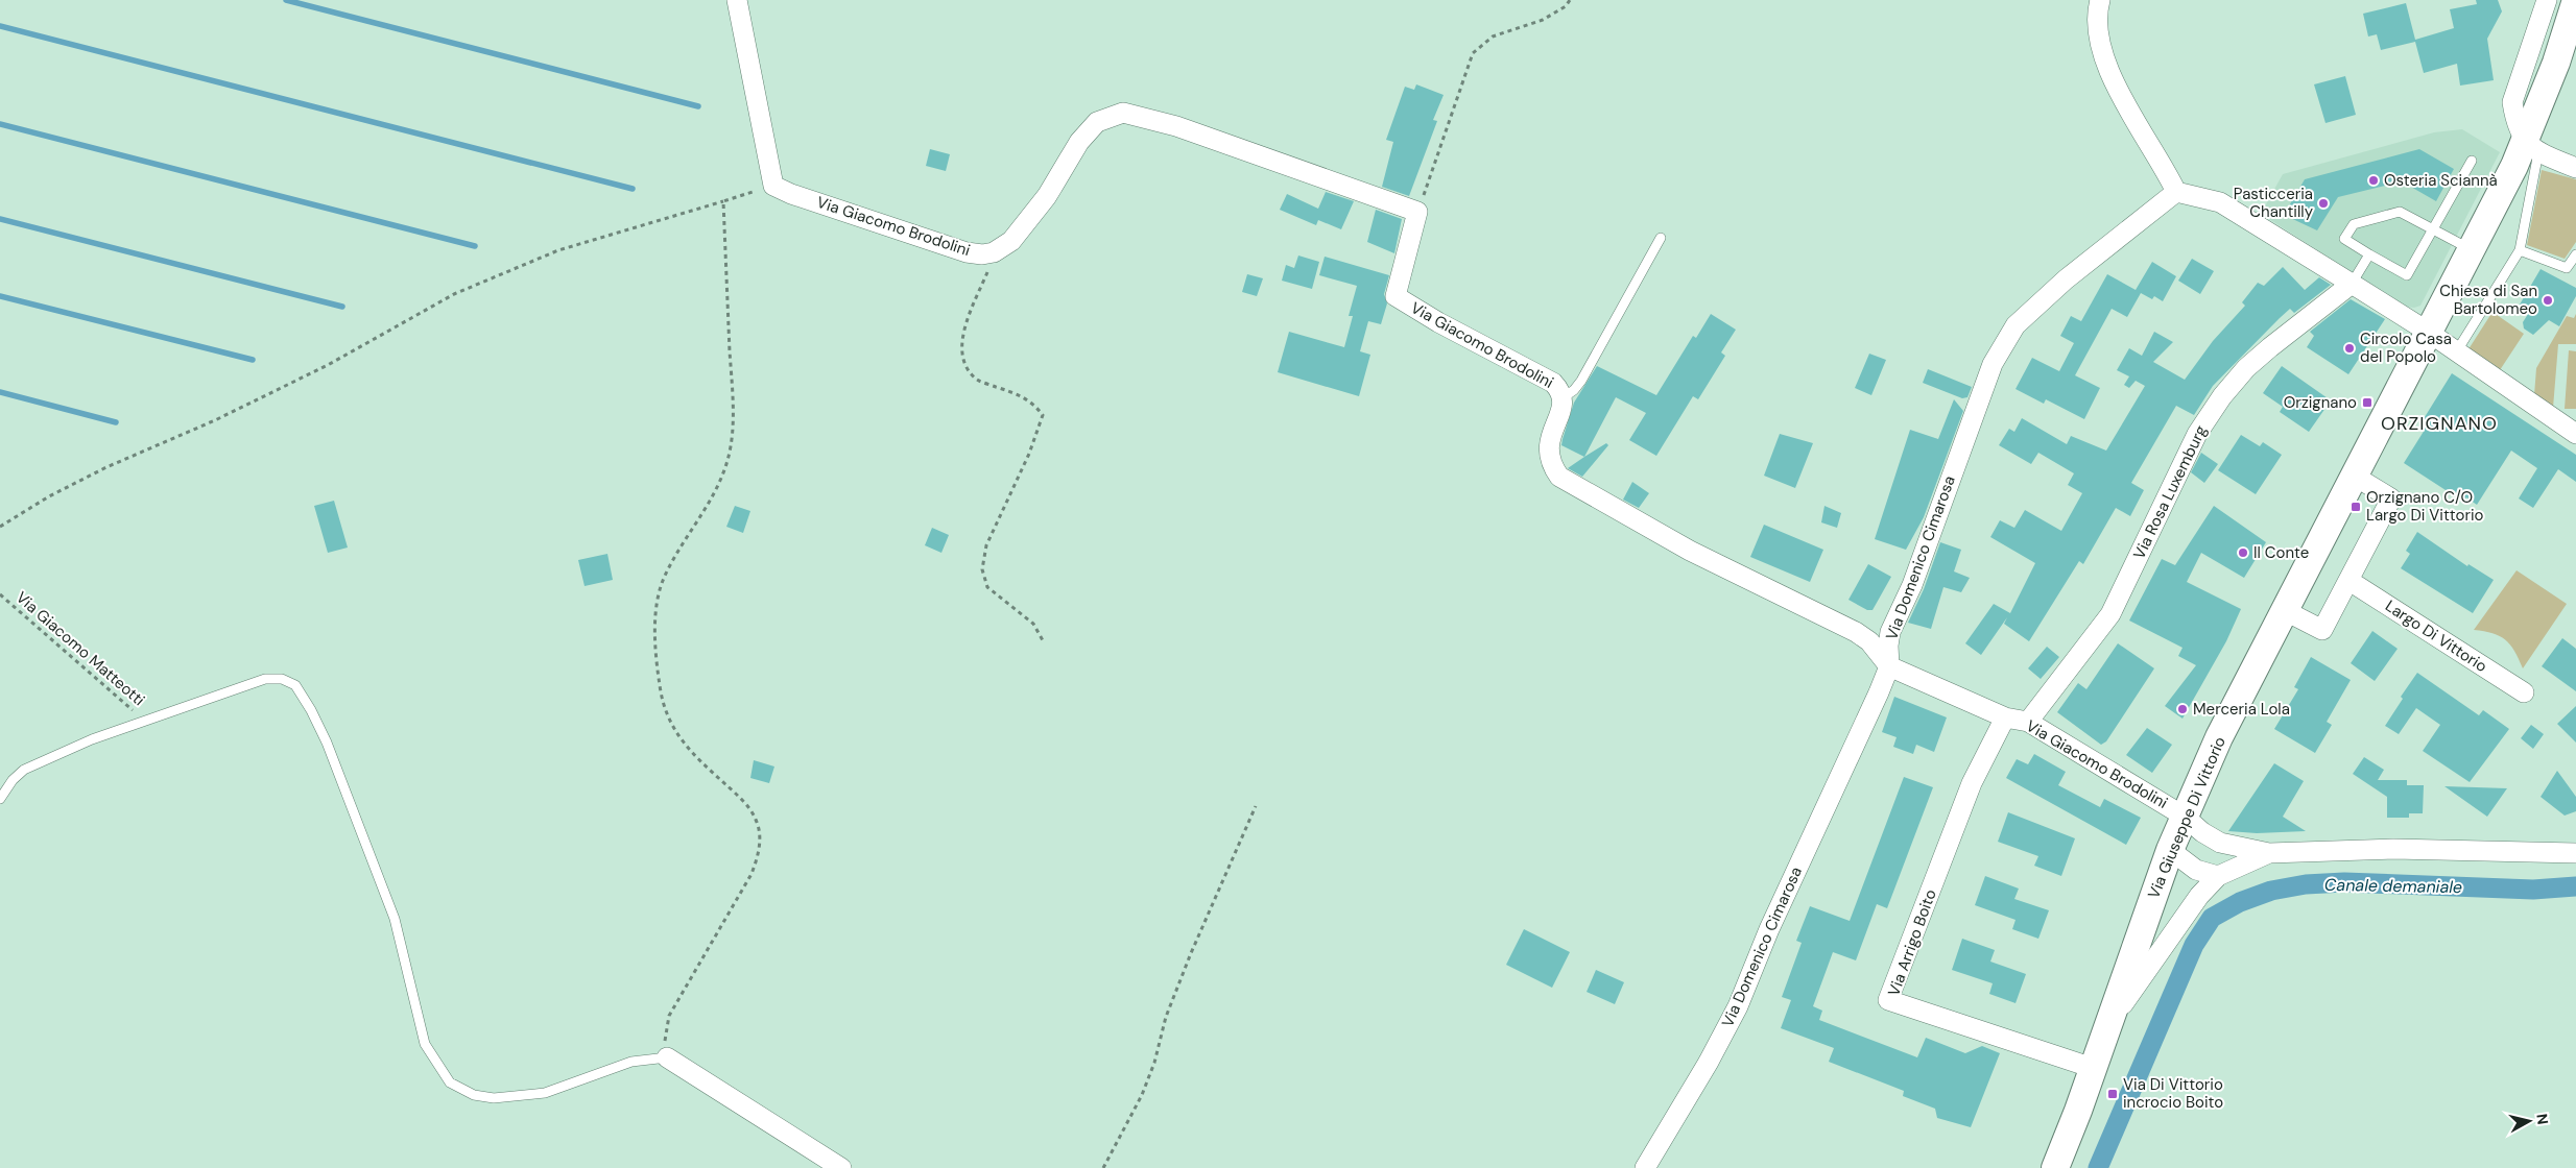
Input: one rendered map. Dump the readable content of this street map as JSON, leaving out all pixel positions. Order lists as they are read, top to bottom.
{
  "streets": {
    "main road": ["Via Giuseppe Di Vittorio"],
    "street": [
      "Via Giacomo Brodolini",
      "Via Rosa Luxemburg",
      "Via Domenico Cimarosa",
      "Largo Di Vittorio",
      "Via Arrigo Boito"
    ],
    "path": ["Via Giacomo Matteotti"]
  },
  "crossings": [
    ["Via Giacomo Brodolini", "Via Rosa Luxemburg"],
    ["Via Giacomo Brodolini", "Via Domenico Cimarosa"],
    ["Via Giacomo Brodolini", "Via Giuseppe Di Vittorio"],
    ["Via Giacomo Brodolini", "Via Arrigo Boito"],
    ["Via Giuseppe Di Vittorio", "Via Arrigo Boito"]
  ],
  "districts": ["ORZIGNANO"],
  "water": ["Canale demaniale"],
  "places": {
    "other": [
      "Osteria Sciannà",
      "Pasticceria Chantilly",
      "Chiesa di San Bartolomeo",
      "Circolo Casa del Popolo",
      "Il Conte",
      "Merceria Lola"
    ],
    "transit": ["Orzignano", "Orzignano C/O Largo Di Vittorio", "Via Di Vittorio incrocio Boito"]
  },
  "north": "right"
}
